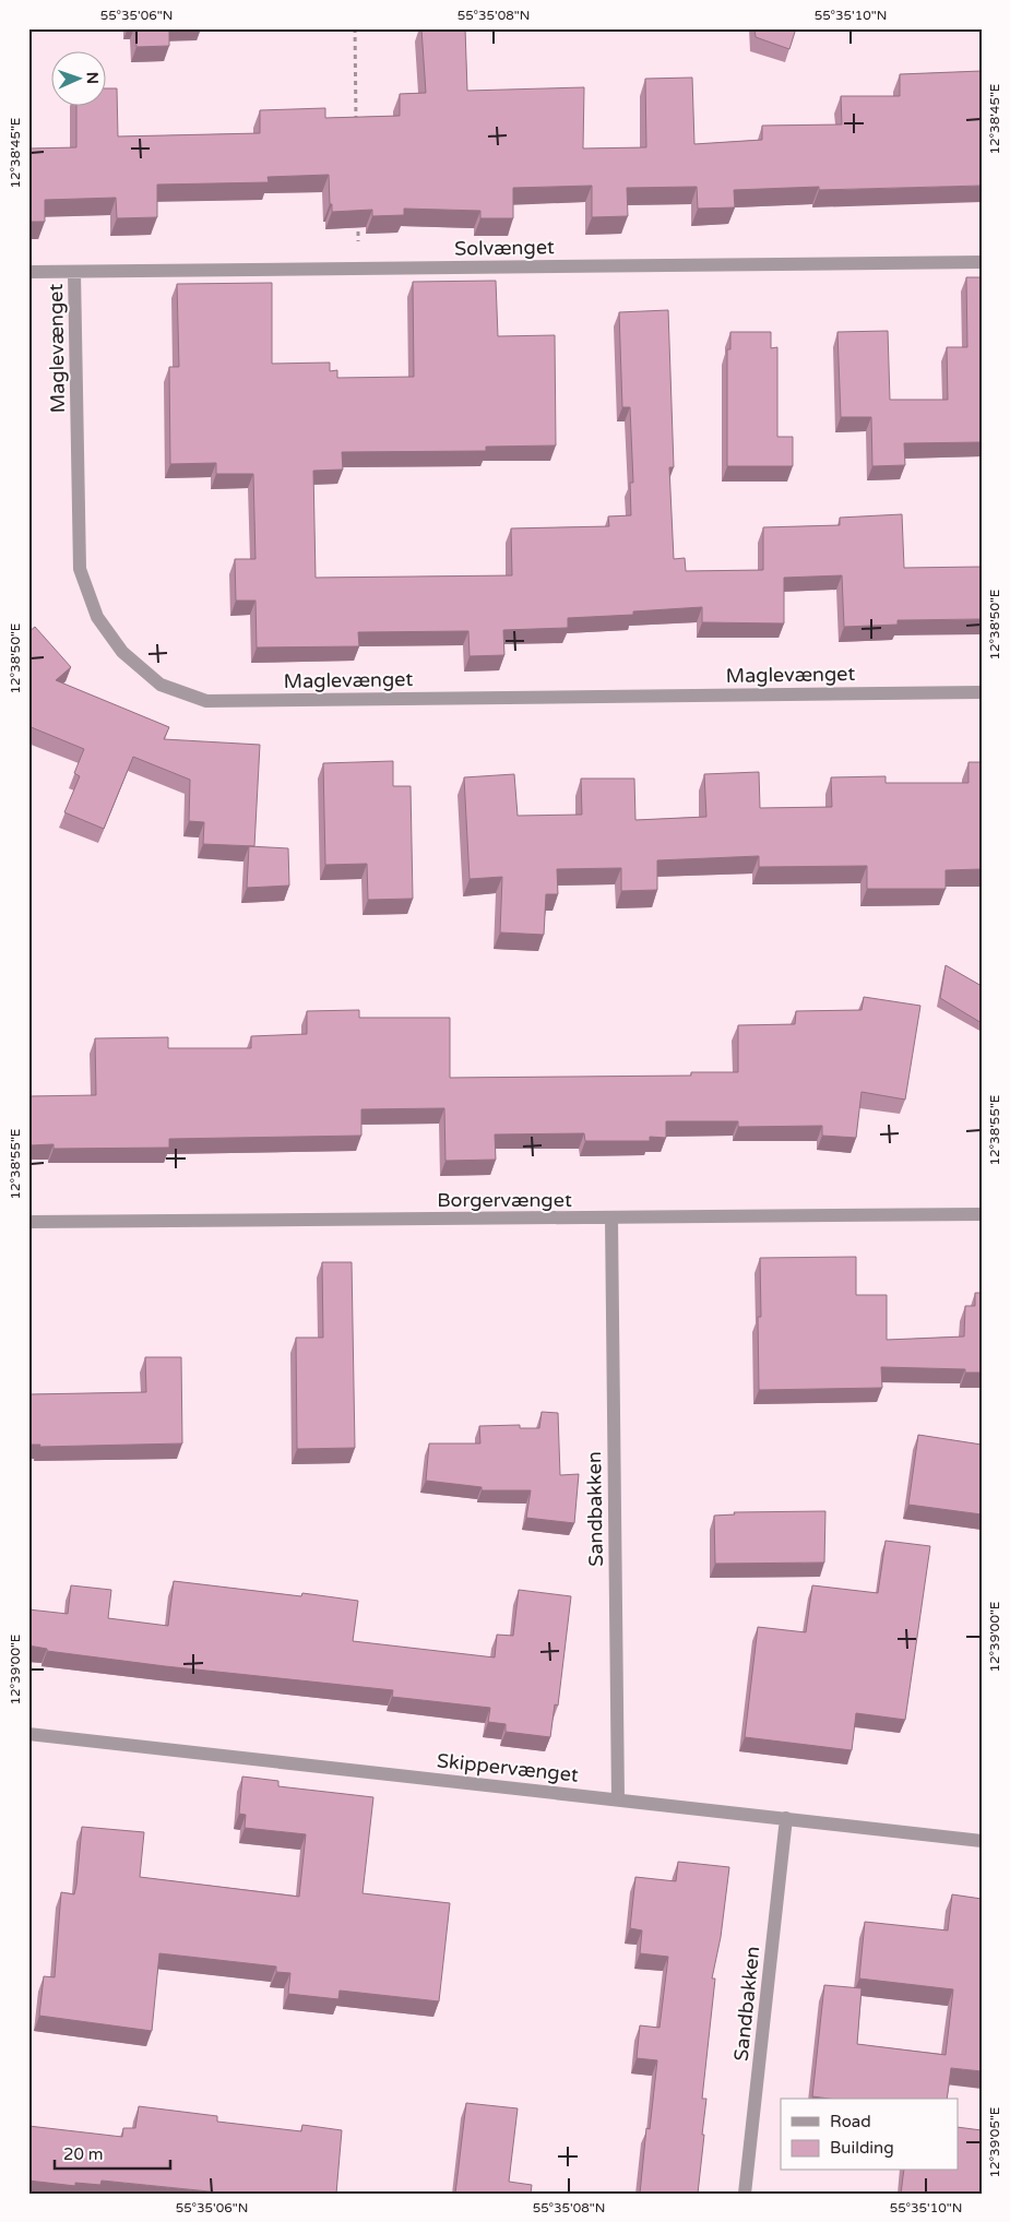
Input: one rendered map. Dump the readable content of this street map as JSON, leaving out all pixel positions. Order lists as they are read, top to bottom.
{
  "streets": {
    "street": [
      "Solvænget",
      "Maglevænget",
      "Borgervænget",
      "Sandbakken",
      "Skippervænget"
    ]
  },
  "crossings": [
    ["Solvænget", "Maglevænget"],
    ["Borgervænget", "Sandbakken"],
    ["Sandbakken", "Skippervænget"]
  ],
  "legend": ["Road", "Building"],
  "scale_bar": "20 m",
  "north": "right",
  "coordinates": [
    "55°35'06\"N",
    "55°35'08\"N",
    "55°35'10\"N",
    "12°38'45\"E",
    "12°38'50\"E",
    "12°38'55\"E",
    "12°39'00\"E",
    "12°39'05\"E"
  ]
}
